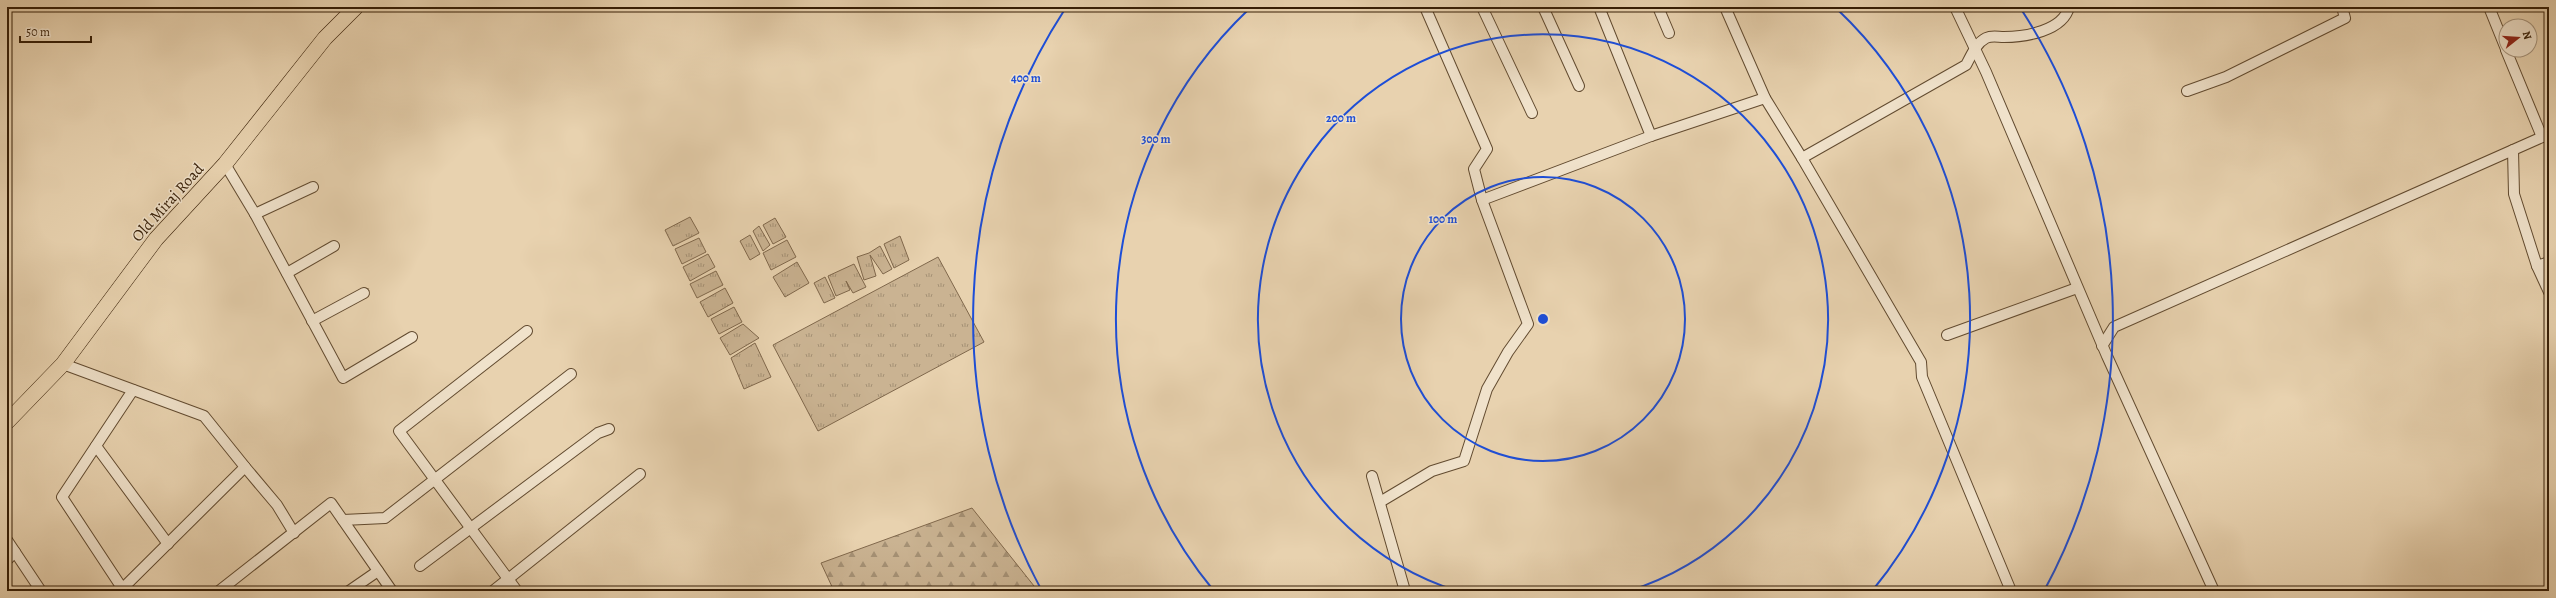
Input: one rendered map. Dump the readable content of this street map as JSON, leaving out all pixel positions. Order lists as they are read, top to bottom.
{
  "streets": {
    "main road": ["Old Miraj Road"]
  },
  "scale_bar": "50 m",
  "north": "right",
  "rings": [
    "400 m",
    "200 m",
    "300 m",
    "100 m"
  ]
}
